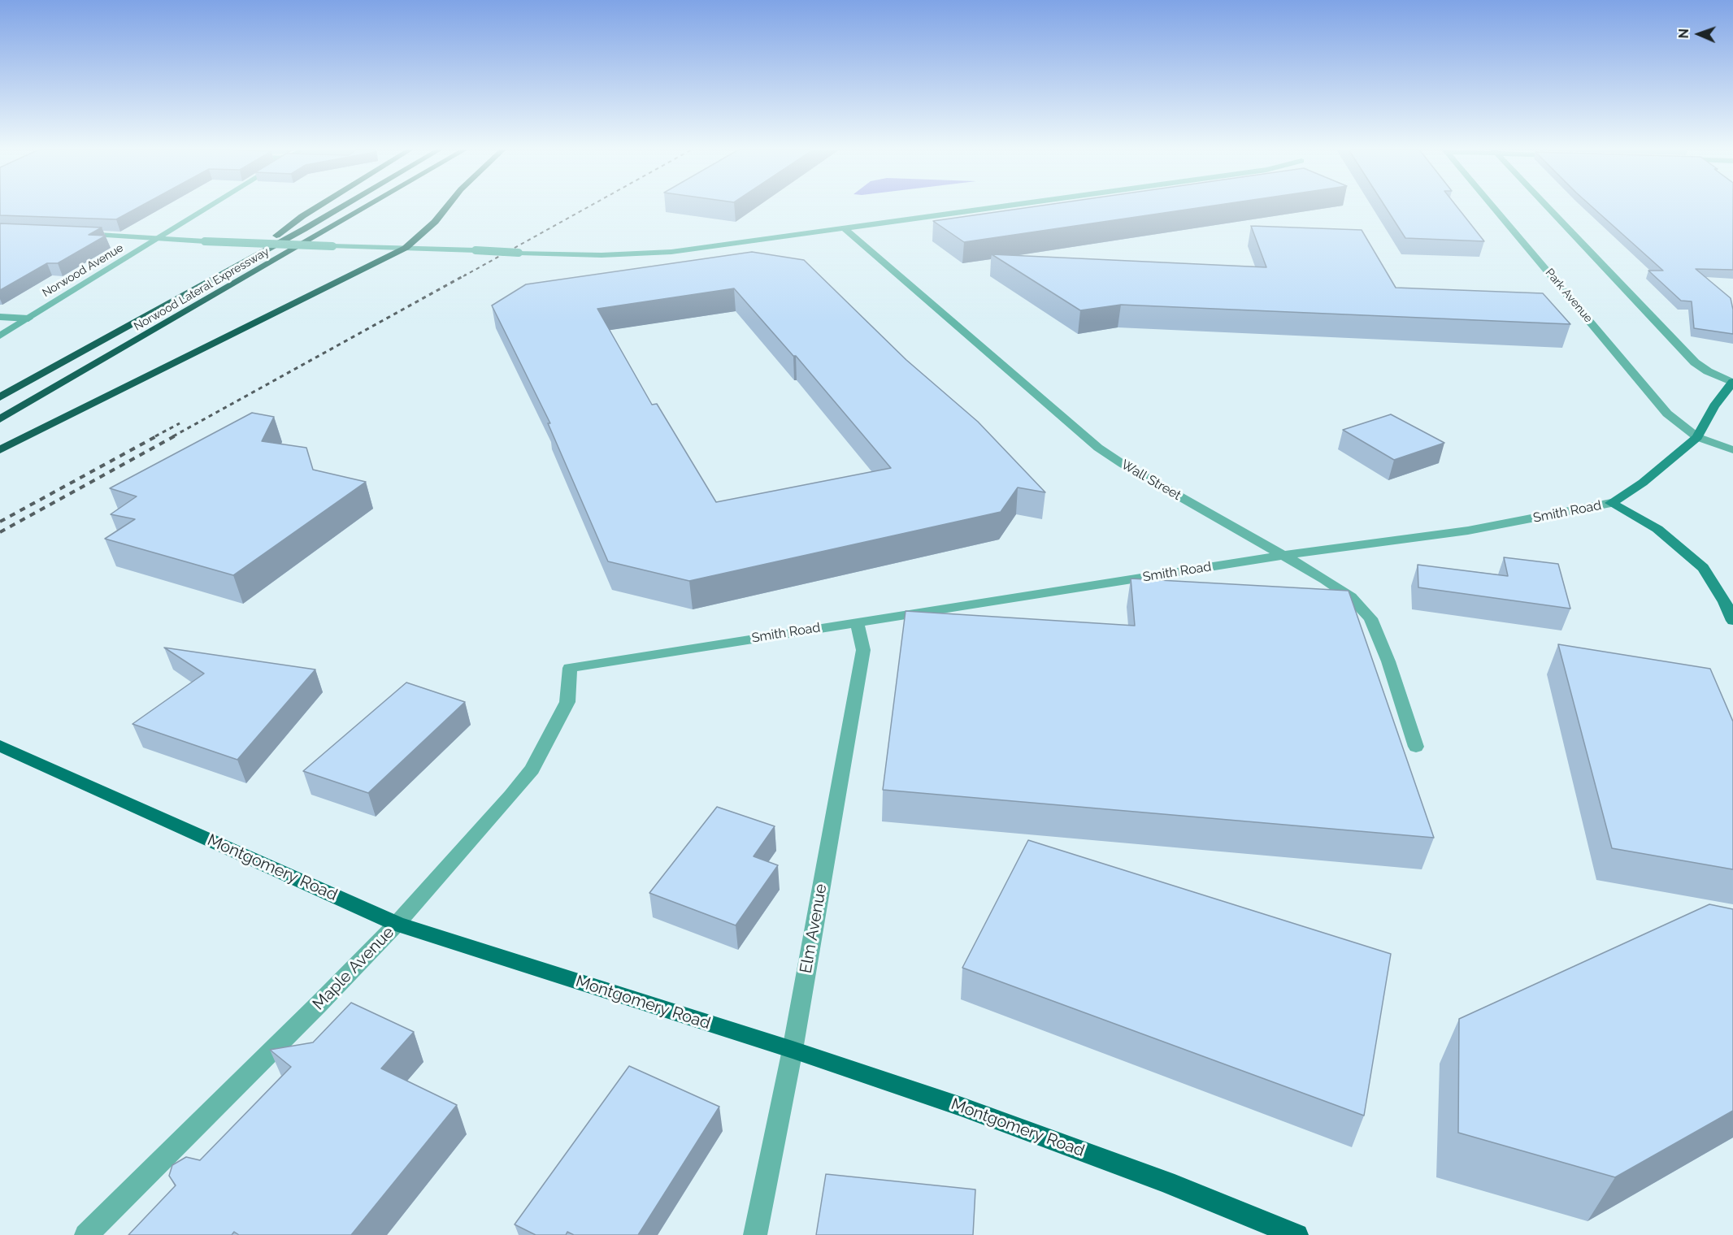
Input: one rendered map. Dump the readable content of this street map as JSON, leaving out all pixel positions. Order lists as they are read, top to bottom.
{
  "streets": {
    "highway": ["Norwood Lateral Expressway"],
    "main road": ["Smith Road", "Montgomery Road"],
    "street": [
      "Norwood Avenue",
      "Park Avenue",
      "Wall Street",
      "Elm Avenue",
      "Maple Avenue"
    ]
  },
  "crossings": [
    ["Park Avenue", "Smith Road"],
    ["Wall Street", "Smith Road"],
    ["Smith Road", "Elm Avenue"],
    ["Smith Road", "Maple Avenue"],
    ["Montgomery Road", "Elm Avenue"],
    ["Montgomery Road", "Maple Avenue"]
  ],
  "north": "left"
}
